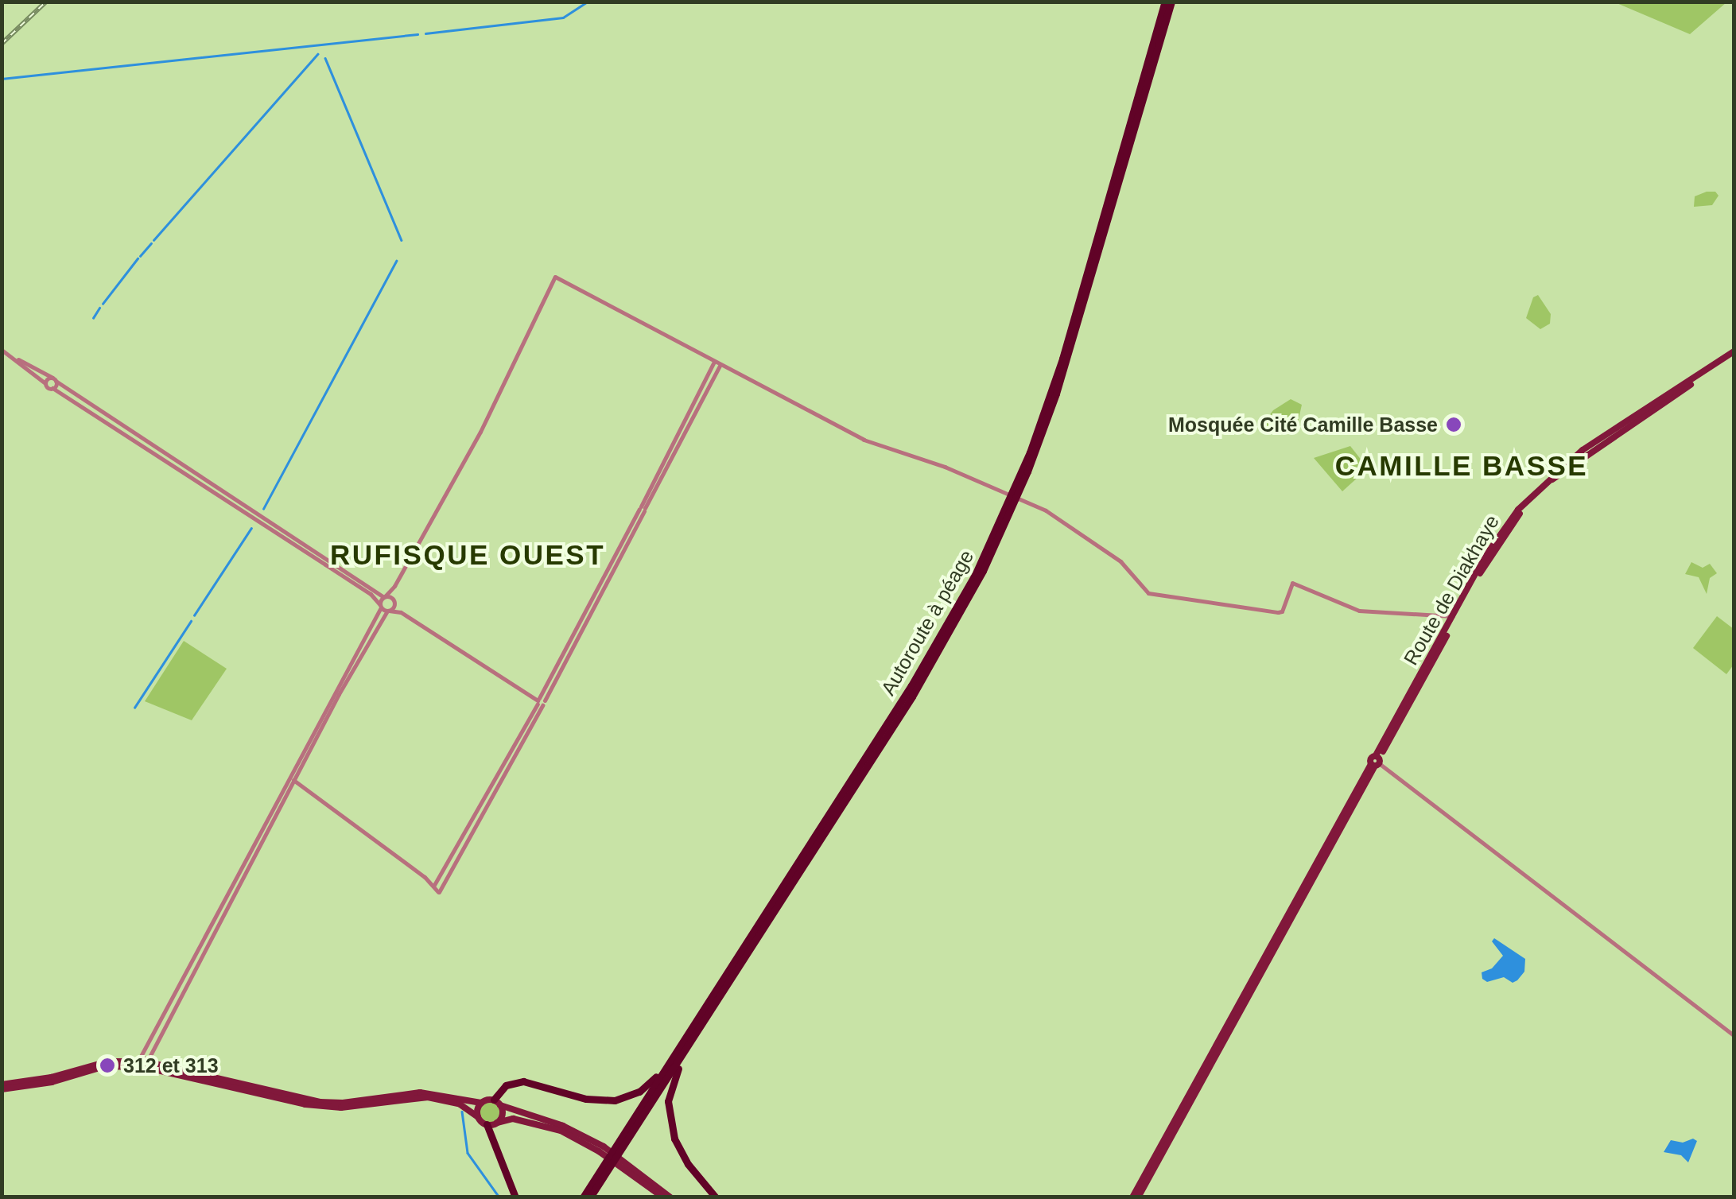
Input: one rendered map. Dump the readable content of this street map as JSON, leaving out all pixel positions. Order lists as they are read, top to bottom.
{
  "streets": {
    "highway": ["Autoroute à péage"],
    "main road": ["Route de Diakhaye"]
  },
  "districts": ["CAMILLE BASSE", "RUFISQUE OUEST"],
  "places": ["Mosquée Cité Camille Basse", "312 et 313"]
}
